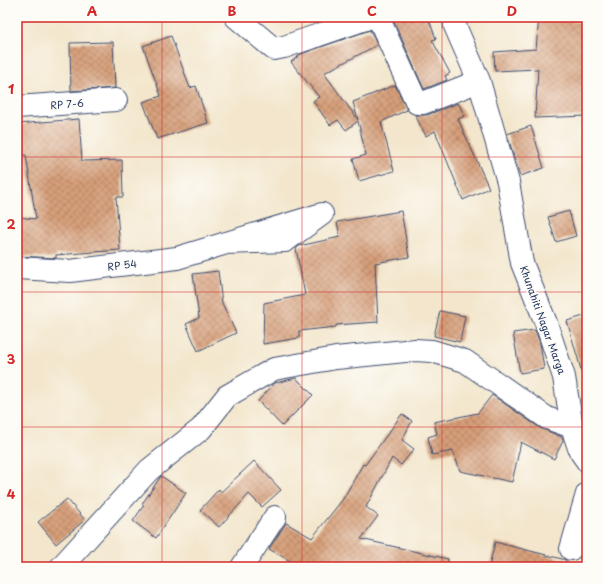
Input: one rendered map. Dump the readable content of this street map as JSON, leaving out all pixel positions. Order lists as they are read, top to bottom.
{
  "streets": {
    "street": ["RP 7-6", "RP 54", "Khunahiti Nagar Marga"]
  },
  "grid": {
    "columns": [
      "A",
      "B",
      "C",
      "D"
    ],
    "rows": [
      "1",
      "2",
      "3",
      "4"
    ]
  }
}
